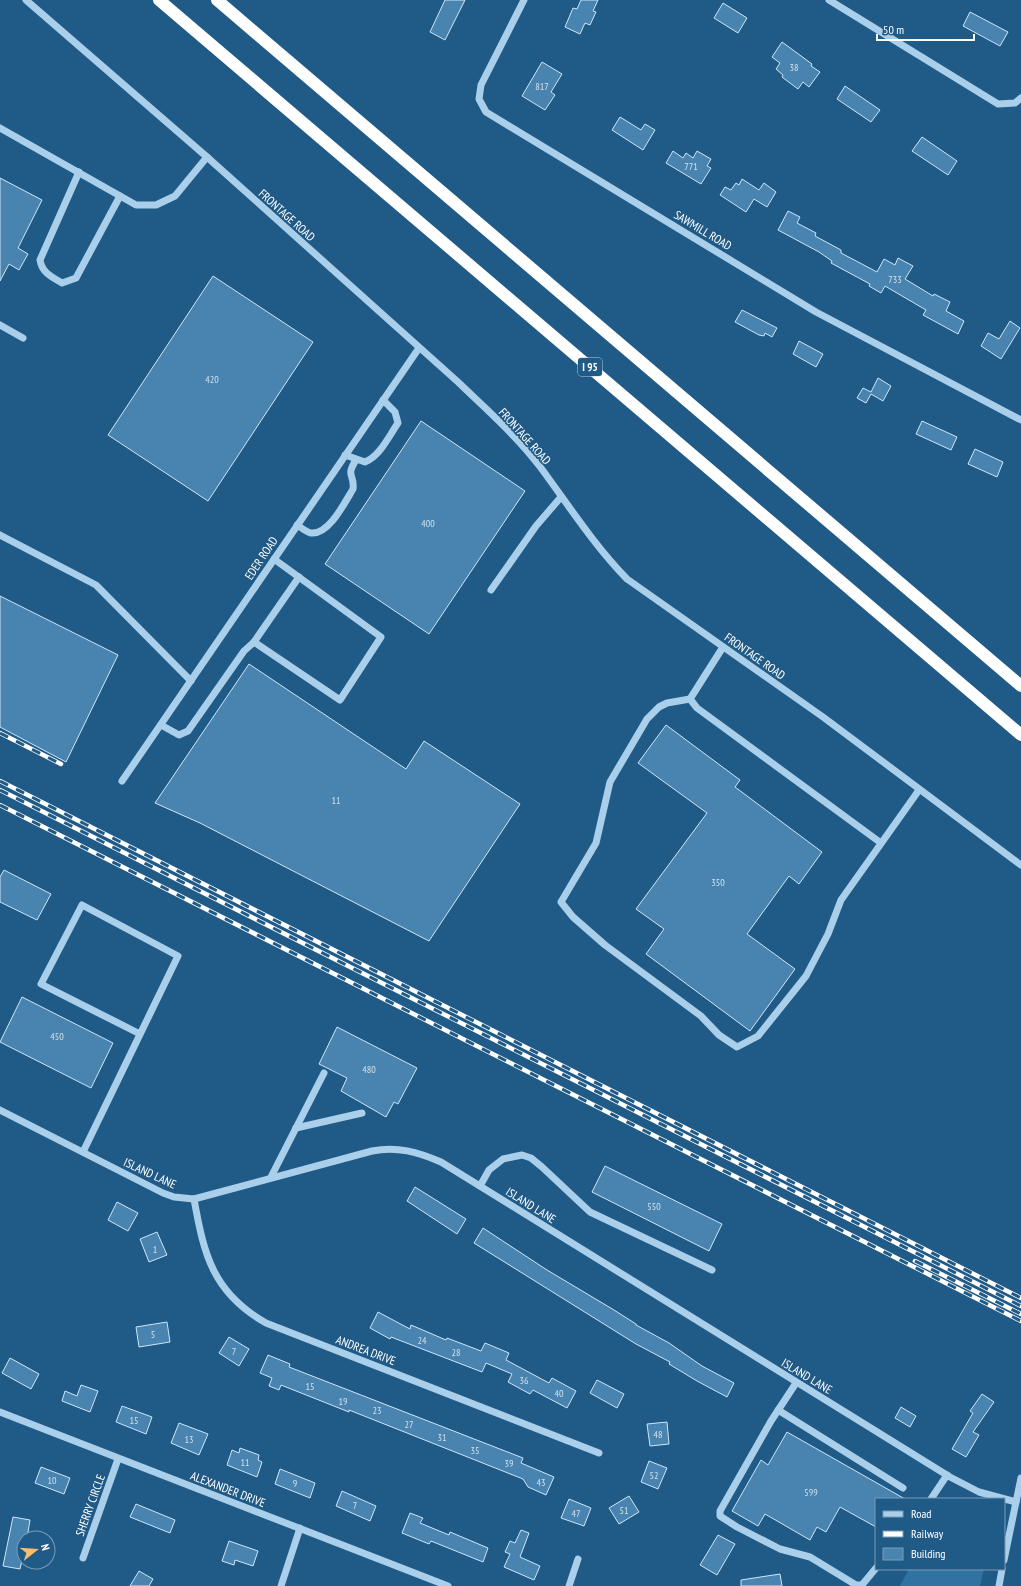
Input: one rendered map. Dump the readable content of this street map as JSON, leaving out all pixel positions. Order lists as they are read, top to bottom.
{
  "streets": {
    "highway": ["I 95"],
    "street": [
      "FRONTAGE ROAD",
      "SAWMILL ROAD",
      "EDER ROAD",
      "ISLAND LANE",
      "ANDREA DRIVE",
      "ALEXANDER DRIVE",
      "SHERRY CIRCLE"
    ]
  },
  "crossings": [
    ["FRONTAGE ROAD", "EDER ROAD"],
    ["ISLAND LANE", "ANDREA DRIVE"],
    ["ALEXANDER DRIVE", "SHERRY CIRCLE"]
  ],
  "house_numbers": [
    "38",
    "817",
    "771",
    "733",
    "420",
    "400",
    "11",
    "350",
    "450",
    "480",
    "550",
    "1",
    "5",
    "24",
    "7",
    "28",
    "36",
    "15",
    "40",
    "19",
    "23",
    "15",
    "27",
    "48",
    "31",
    "13",
    "35",
    "11",
    "39",
    "52",
    "10",
    "43",
    "9",
    "599",
    "7",
    "51",
    "47"
  ],
  "legend": ["Road", "Railway", "Building"],
  "scale_bar": "50 m",
  "north": "right"
}
